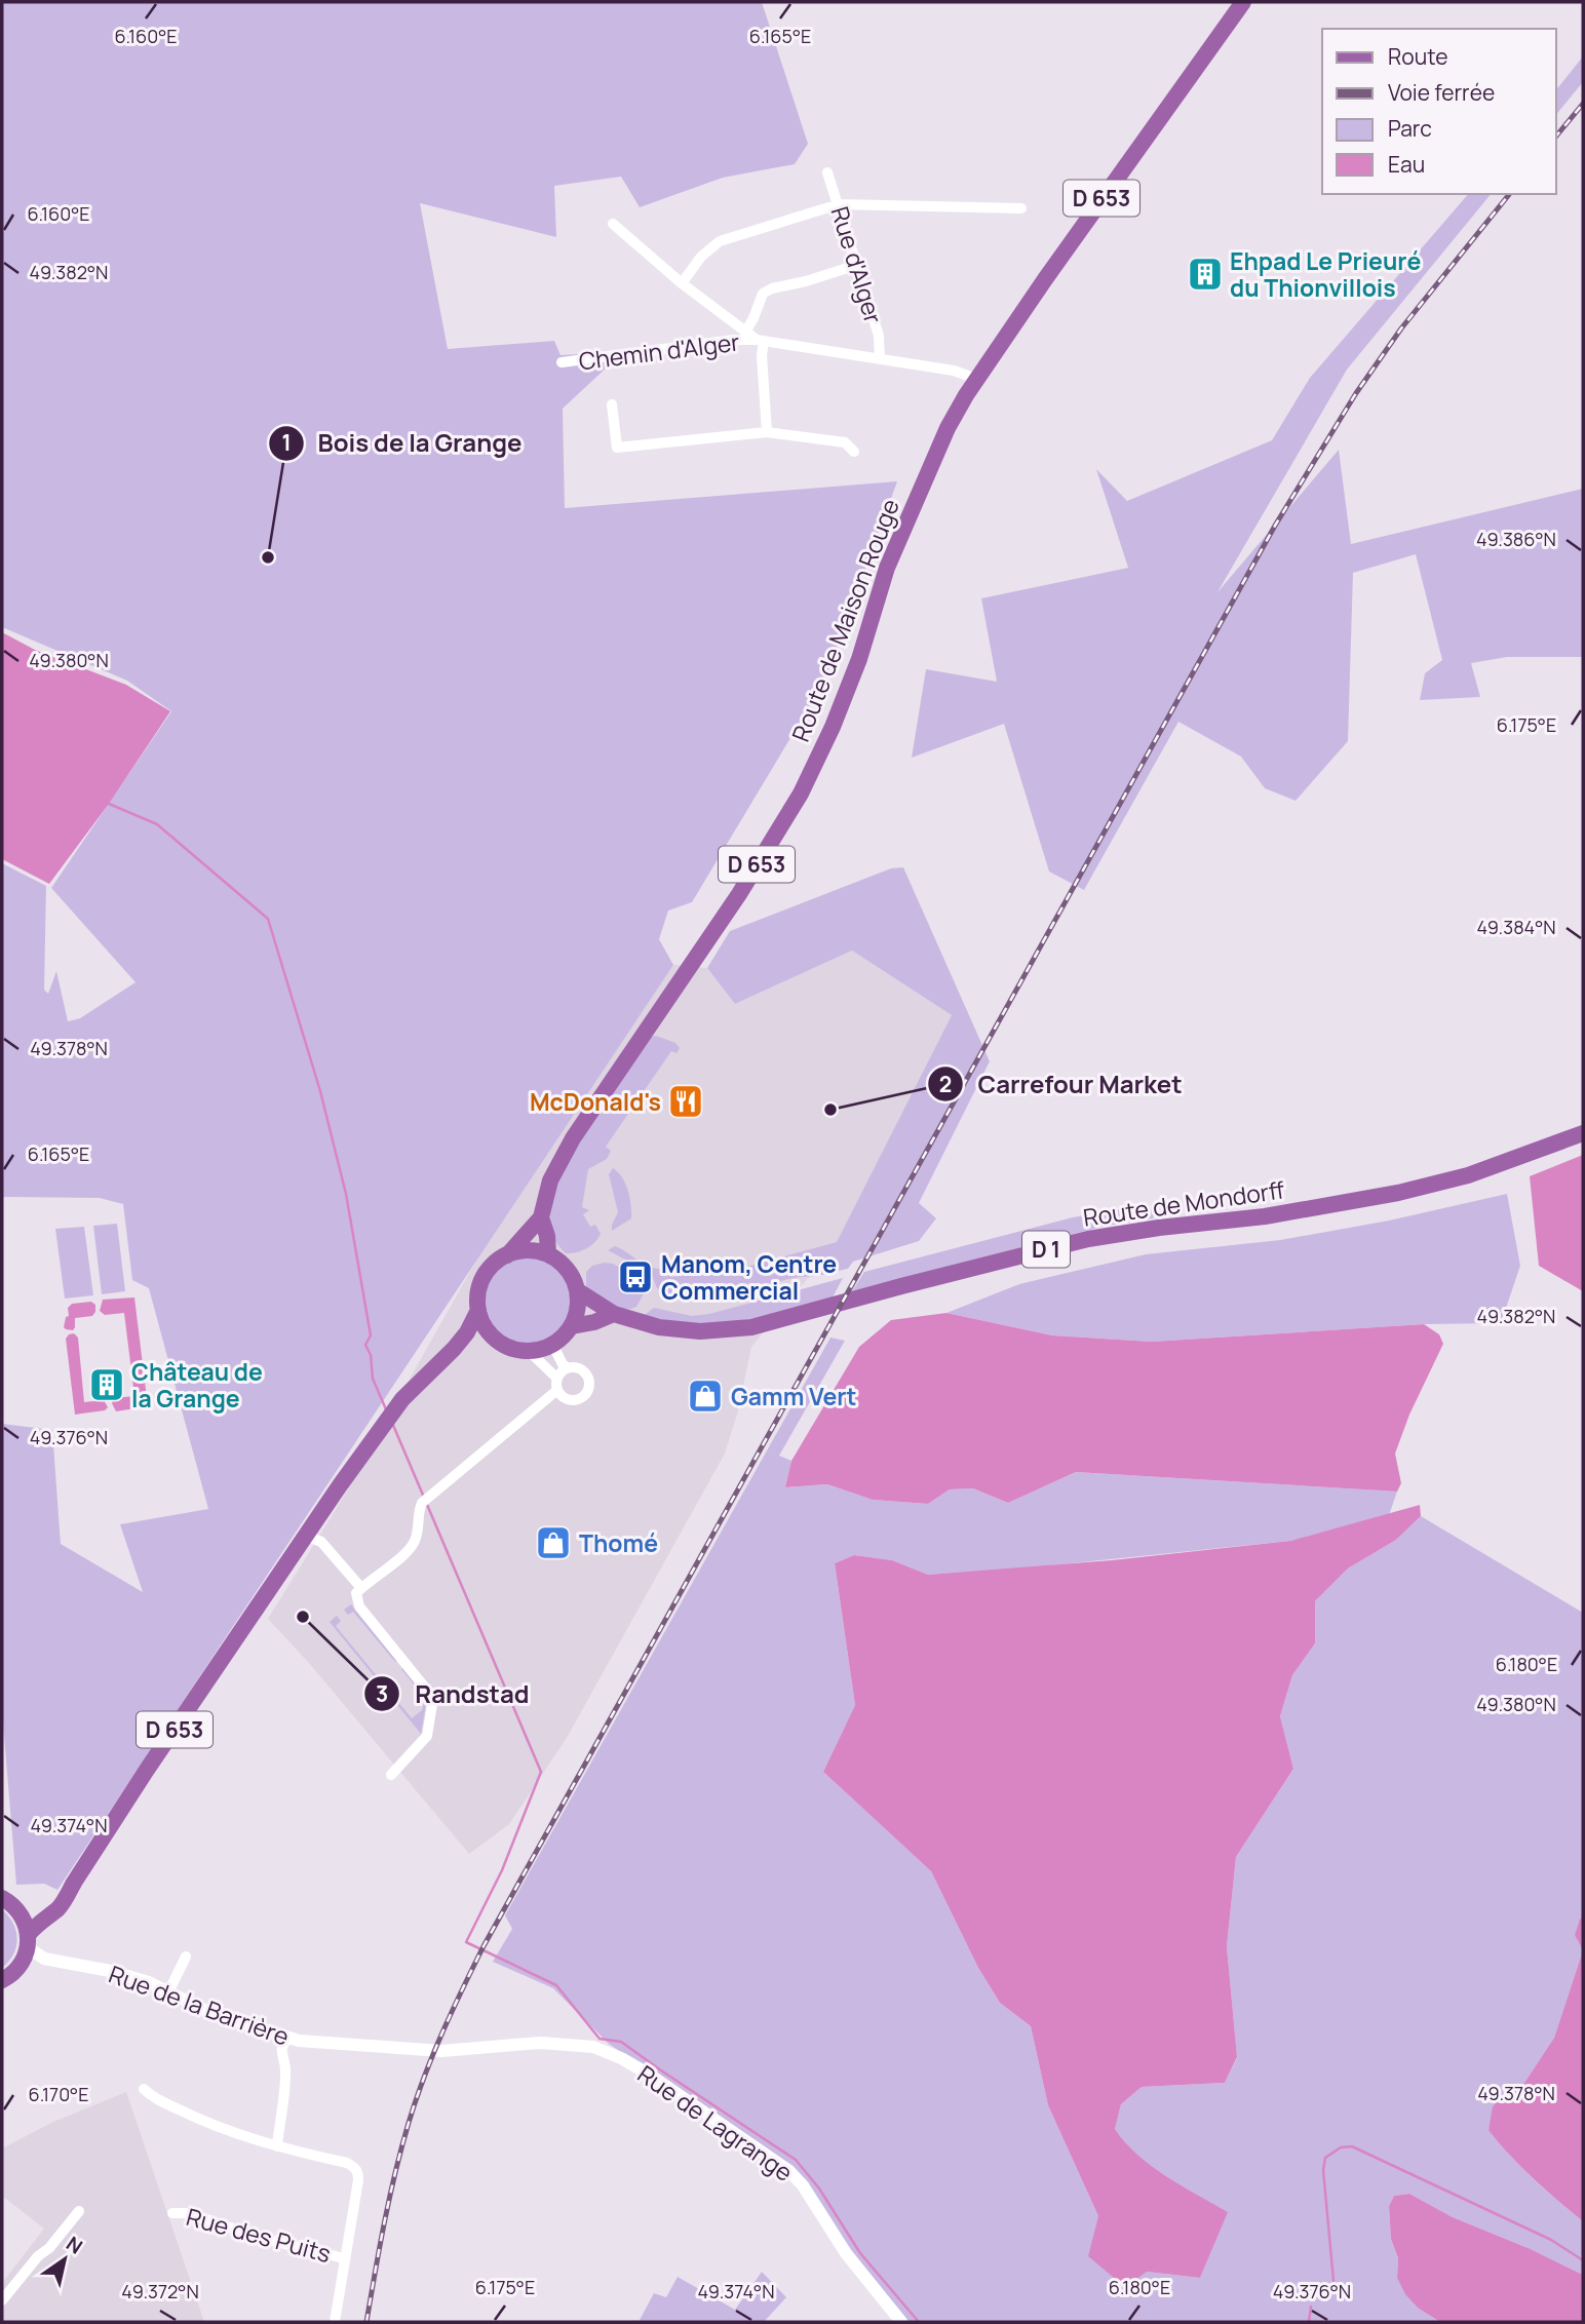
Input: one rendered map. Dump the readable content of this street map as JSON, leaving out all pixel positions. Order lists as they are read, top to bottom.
{
  "streets": {
    "main road": [
      "D 653",
      "Route de Maison Rouge",
      "Route de Mondorff",
      "D 1"
    ],
    "street": [
      "Rue d'Alger",
      "Chemin d'Alger",
      "Rue de la Barrière",
      "Rue de Lagrange",
      "Rue des Puits"
    ]
  },
  "crossings": [
    ["Rue d'Alger", "Chemin d'Alger"],
    ["Rue d'Alger", "Route de Maison Rouge"],
    ["Route de Mondorff", "D 1"],
    ["Rue de la Barrière", "Rue de Lagrange"]
  ],
  "places": {
    "building": ["Ehpad Le Prieuré du Thionvillois", "Château de la Grange"],
    "other": ["Bois de la Grange", "Carrefour Market", "Randstad"],
    "restaurant": ["McDonald's"],
    "bus stop": ["Manom, Centre Commercial"],
    "shop": ["Gamm Vert", "Thomé"]
  },
  "legend": [
    "Route",
    "Voie ferrée",
    "Parc",
    "Eau"
  ],
  "north": "top right",
  "coordinates": [
    "6.160°E",
    "6.165°E",
    "49.382°N",
    "49.386°N",
    "49.380°N",
    "6.175°E",
    "49.384°N",
    "49.378°N",
    "49.376°N",
    "6.180°E",
    "49.374°N",
    "6.170°E",
    "49.372°N"
  ]
}
